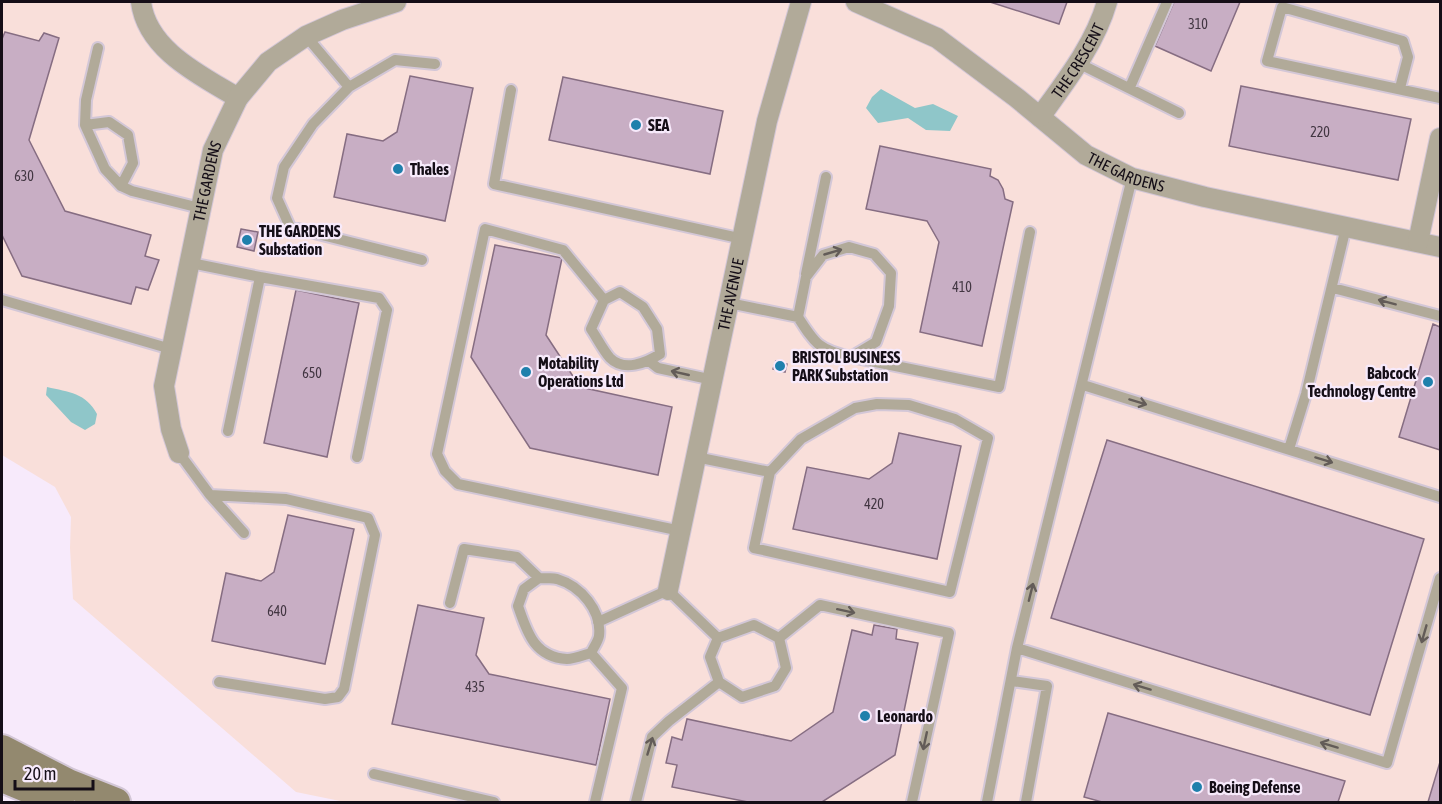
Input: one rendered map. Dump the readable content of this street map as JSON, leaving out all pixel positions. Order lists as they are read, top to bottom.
{
  "streets": {
    "street": ["THE CRESCENT", "THE GARDENS", "THE AVENUE"]
  },
  "crossings": [
    ["THE CRESCENT", "THE GARDENS"]
  ],
  "places": [
    "SEA",
    "Thales",
    "THE GARDENS Substation",
    "BRISTOL BUSINESS PARK Substation",
    "Motability Operations Ltd",
    "Babcock Technology Centre",
    "Leonardo",
    "Boeing Defense"
  ],
  "house_numbers": [
    "310",
    "220",
    "630",
    "410",
    "650",
    "420",
    "640",
    "435"
  ],
  "scale_bar": "20 m"
}
